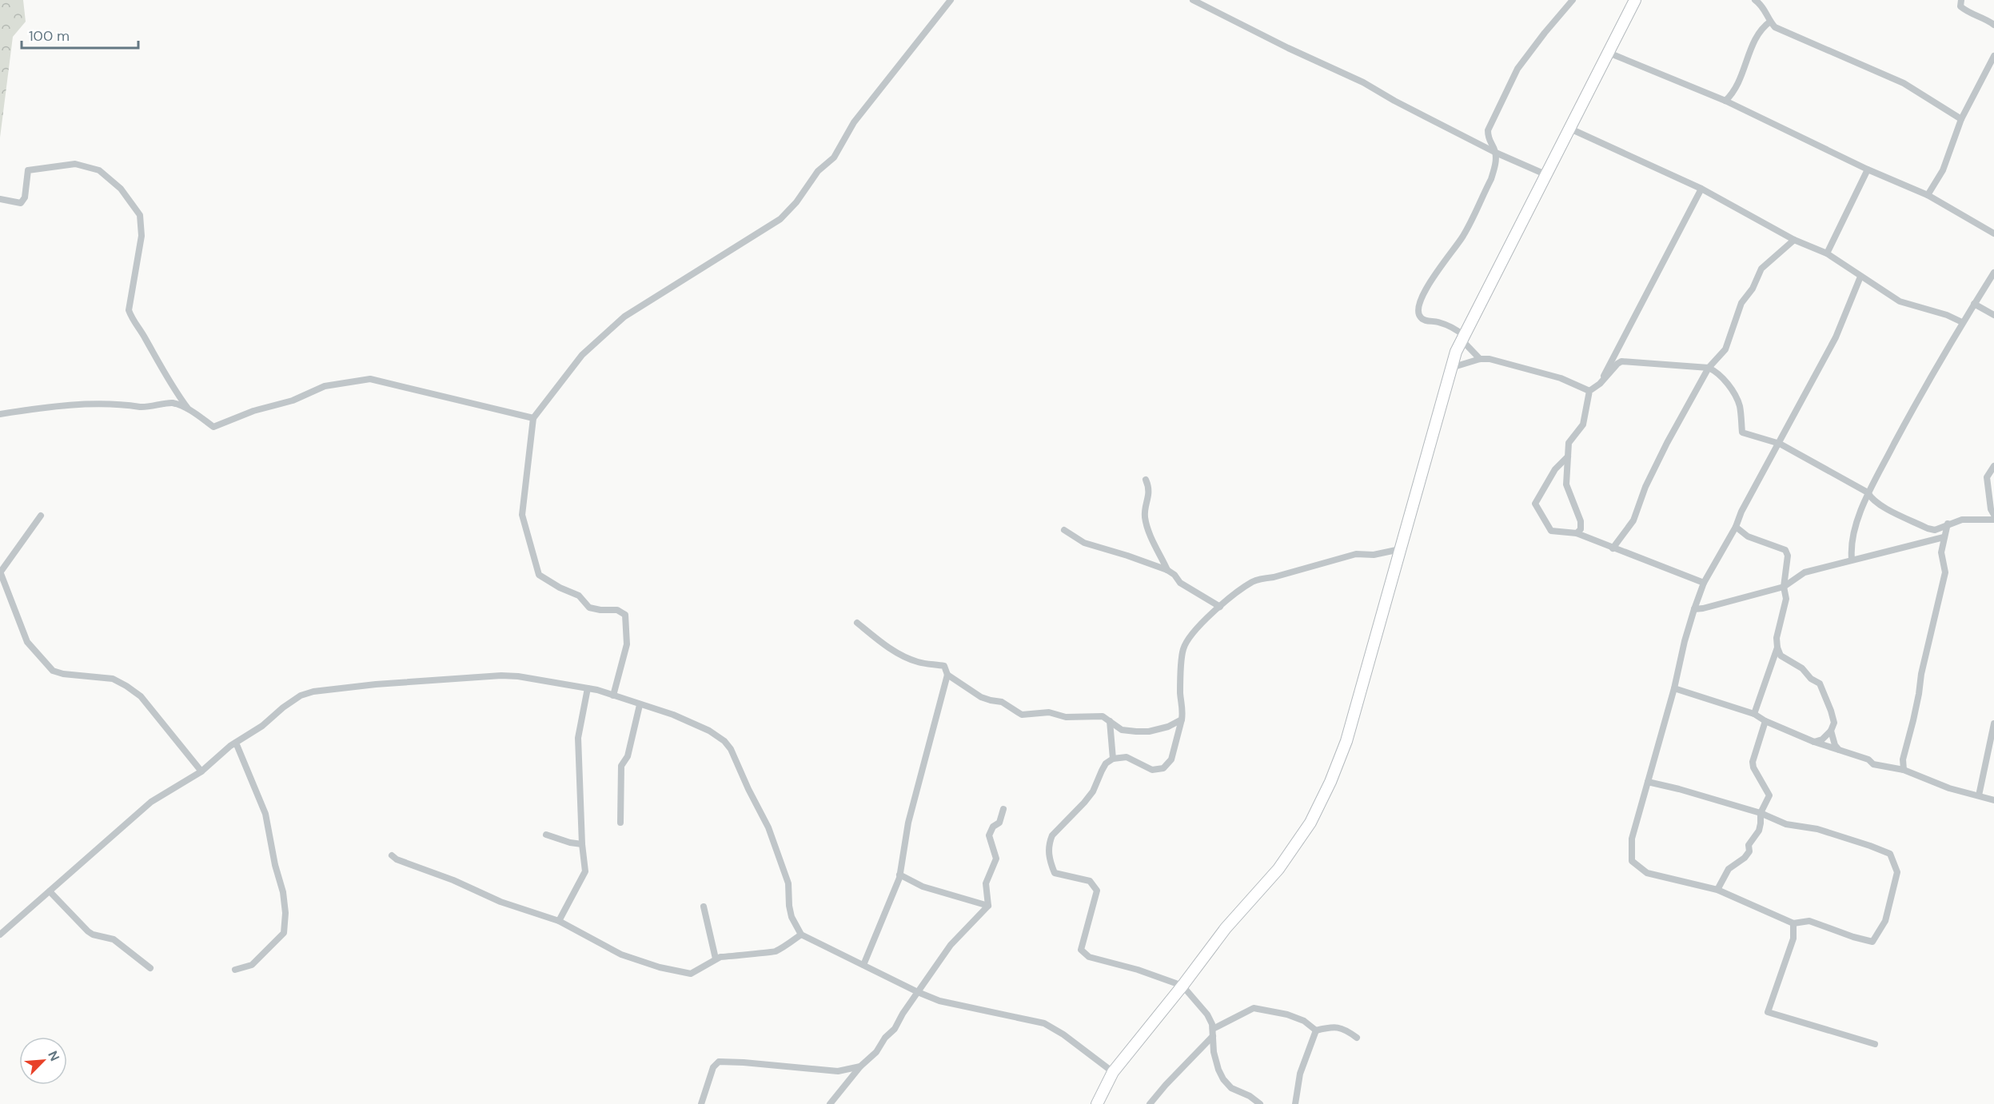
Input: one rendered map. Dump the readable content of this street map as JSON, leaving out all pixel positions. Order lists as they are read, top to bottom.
{
  "scale_bar": "100 m",
  "north": "top right"
}
